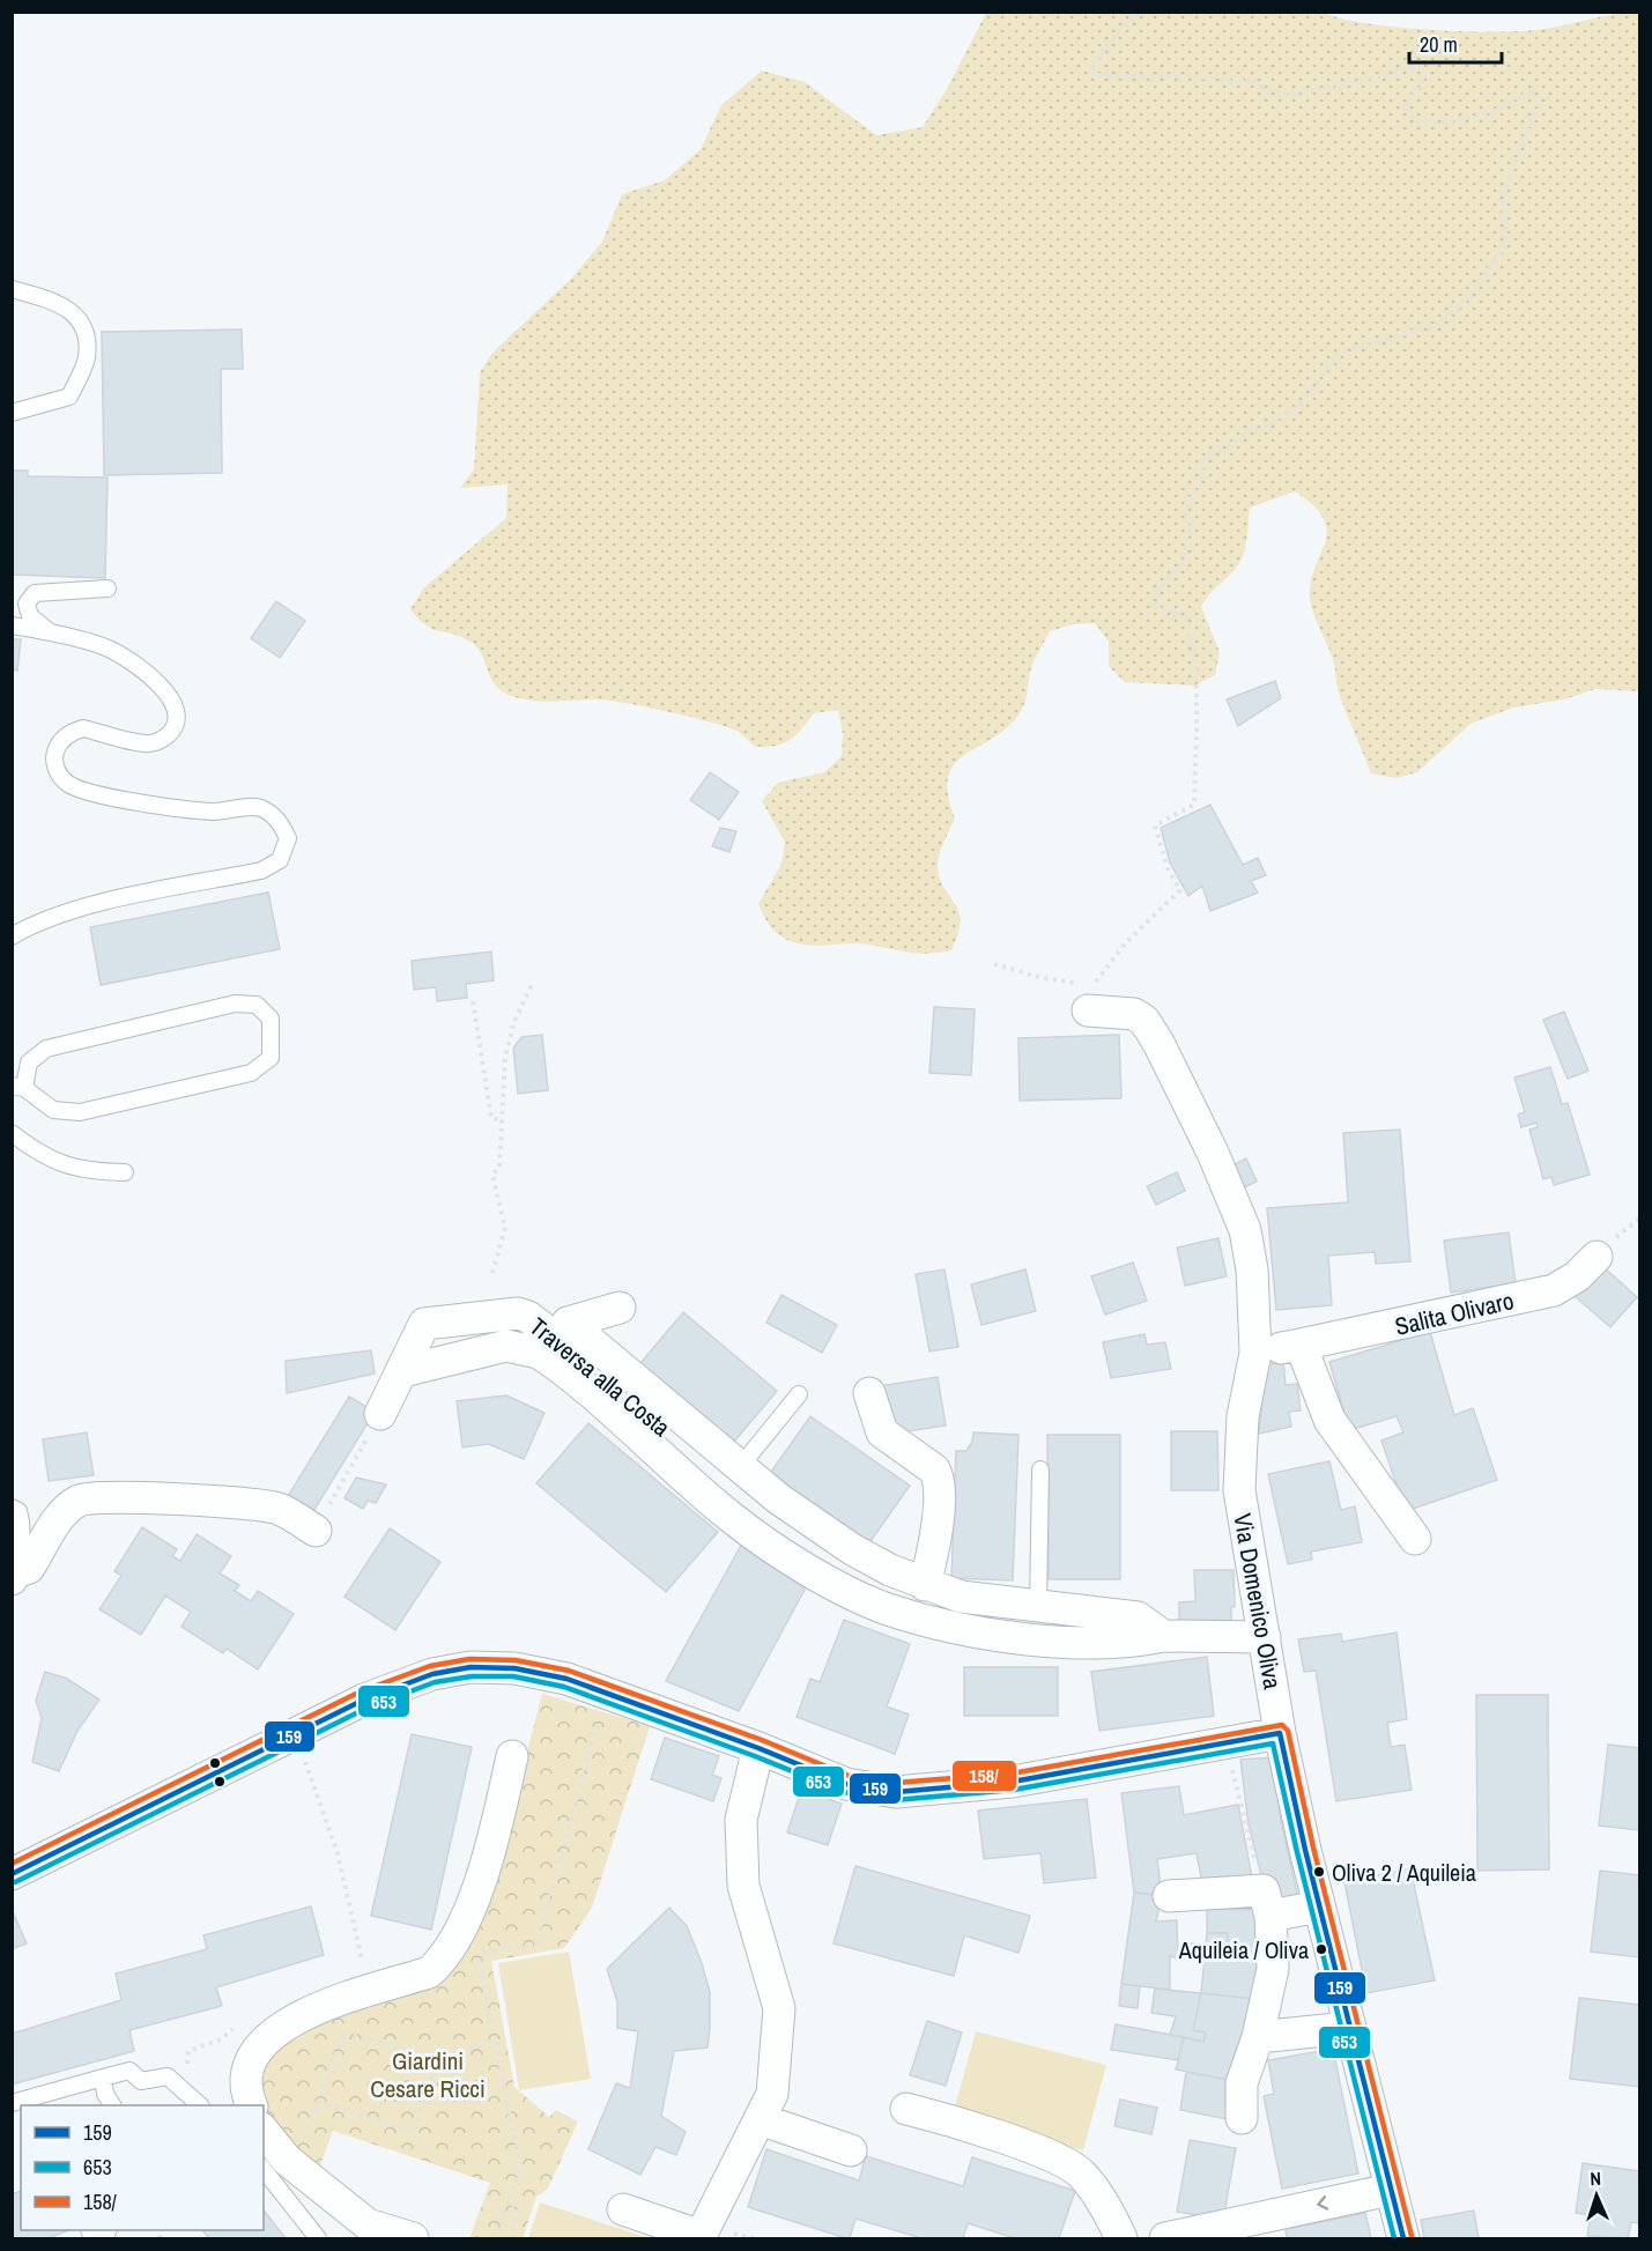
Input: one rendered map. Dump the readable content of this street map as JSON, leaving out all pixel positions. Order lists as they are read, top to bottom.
{
  "streets": {
    "street": ["Salita Olivaro", "Traversa alla Costa", "Via Domenico Oliva"]
  },
  "crossings": [
    ["Salita Olivaro", "Via Domenico Oliva"]
  ],
  "parks": ["Giardini Cesare Ricci"],
  "places": ["Oliva 2 / Aquileia", "Aquileia / Oliva"],
  "lines": ["transit line 158/", "transit line 159", "transit line 653"],
  "legend": ["159", "653", "158/"],
  "scale_bar": "20 m",
  "north": "top"
}
